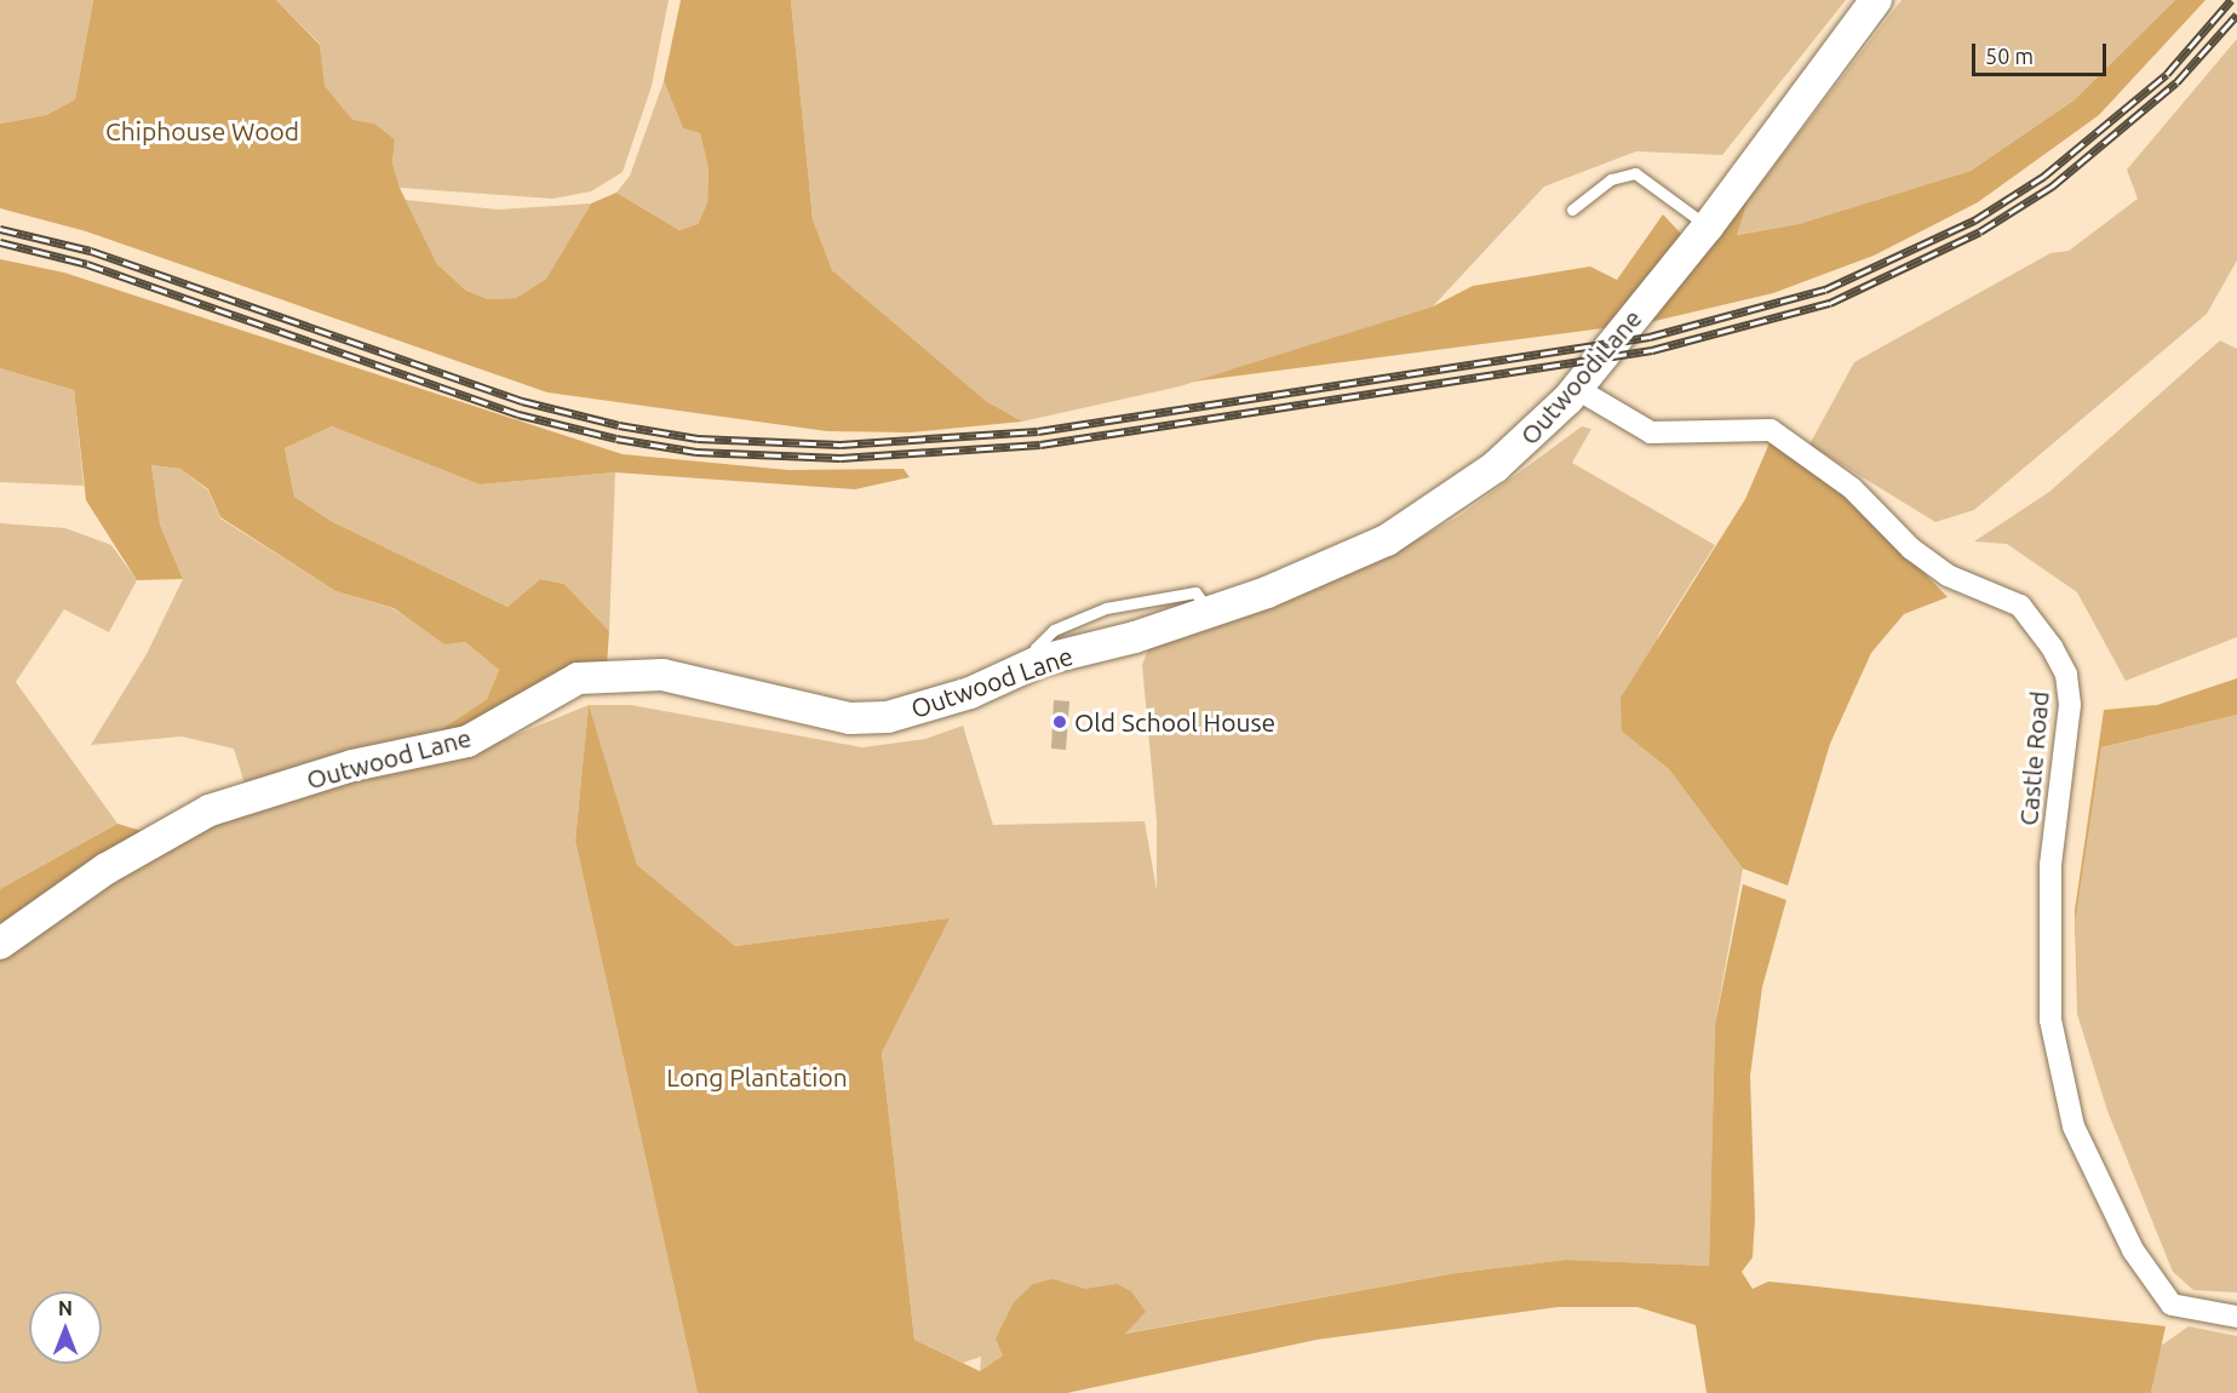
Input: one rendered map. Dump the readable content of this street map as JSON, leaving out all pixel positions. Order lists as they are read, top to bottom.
{
  "streets": {
    "main road": ["Outwood Lane"],
    "street": ["Castle Road"]
  },
  "crossings": [
    ["Outwood Lane", "Castle Road"]
  ],
  "parks": ["Chiphouse Wood", "Long Plantation"],
  "places": ["Old School House"],
  "scale_bar": "50 m",
  "north": "top"
}
